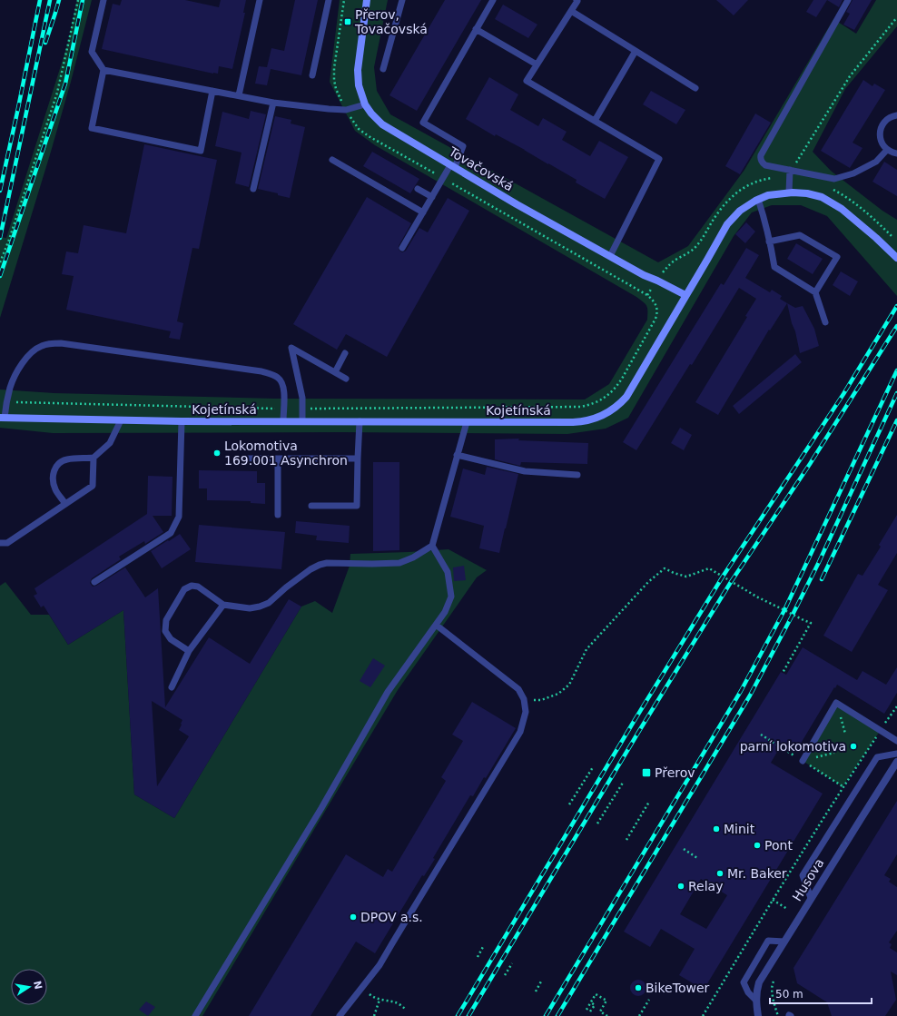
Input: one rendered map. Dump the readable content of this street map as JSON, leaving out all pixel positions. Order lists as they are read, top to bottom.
{
  "streets": {
    "main road": ["Tovačovská", "Kojetínská"],
    "street": ["Husova"]
  },
  "crossings": [
    ["Tovačovská", "Kojetínská"]
  ],
  "places": {
    "transit": ["Přerov, Tovačovská", "Přerov"],
    "other": [
      "Lokomotiva 169.001 Asynchron",
      "parní lokomotiva",
      "Minit",
      "Pont",
      "Mr. Baker",
      "Relay",
      "DPOV a.s.",
      "BikeTower"
    ]
  },
  "scale_bar": "50 m",
  "north": "right"
}
